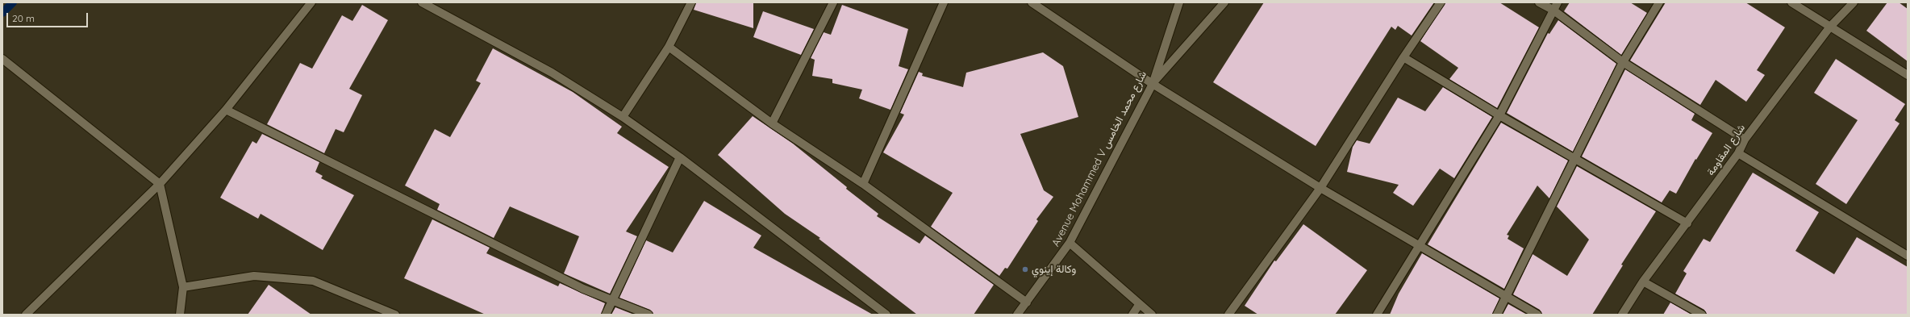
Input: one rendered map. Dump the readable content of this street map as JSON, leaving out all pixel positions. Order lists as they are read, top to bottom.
{
  "streets": {
    "street": ["شارع المقاومة", "Avenue Mohammed V شارع محمد الخامس"]
  },
  "places": ["وكالة إينوي"],
  "scale_bar": "20 m"
}
